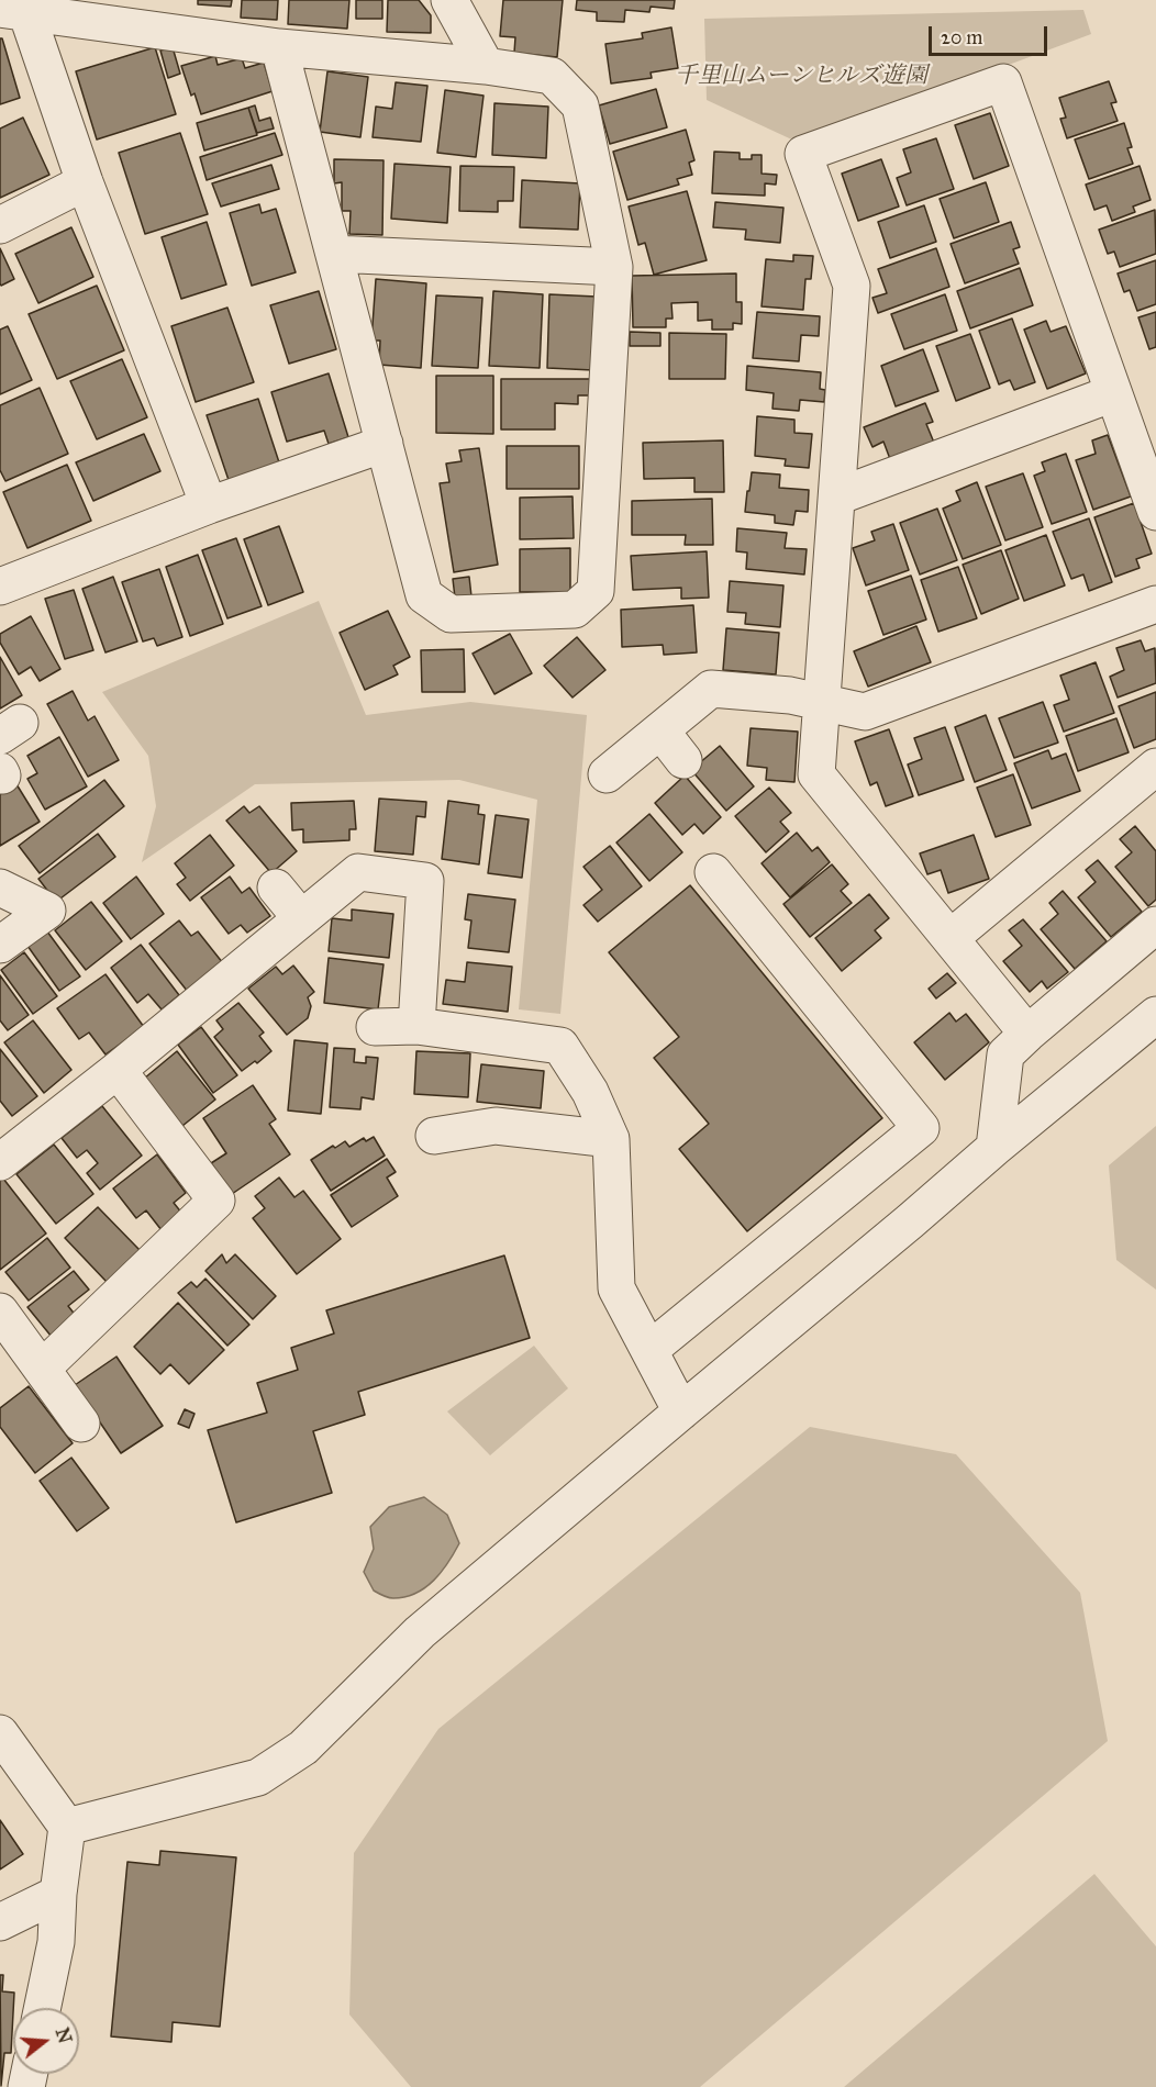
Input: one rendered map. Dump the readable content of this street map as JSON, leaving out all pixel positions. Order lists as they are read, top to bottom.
{
  "parks": ["千里山ムーンヒルズ遊園"],
  "scale_bar": "20 m",
  "north": "right"
}
